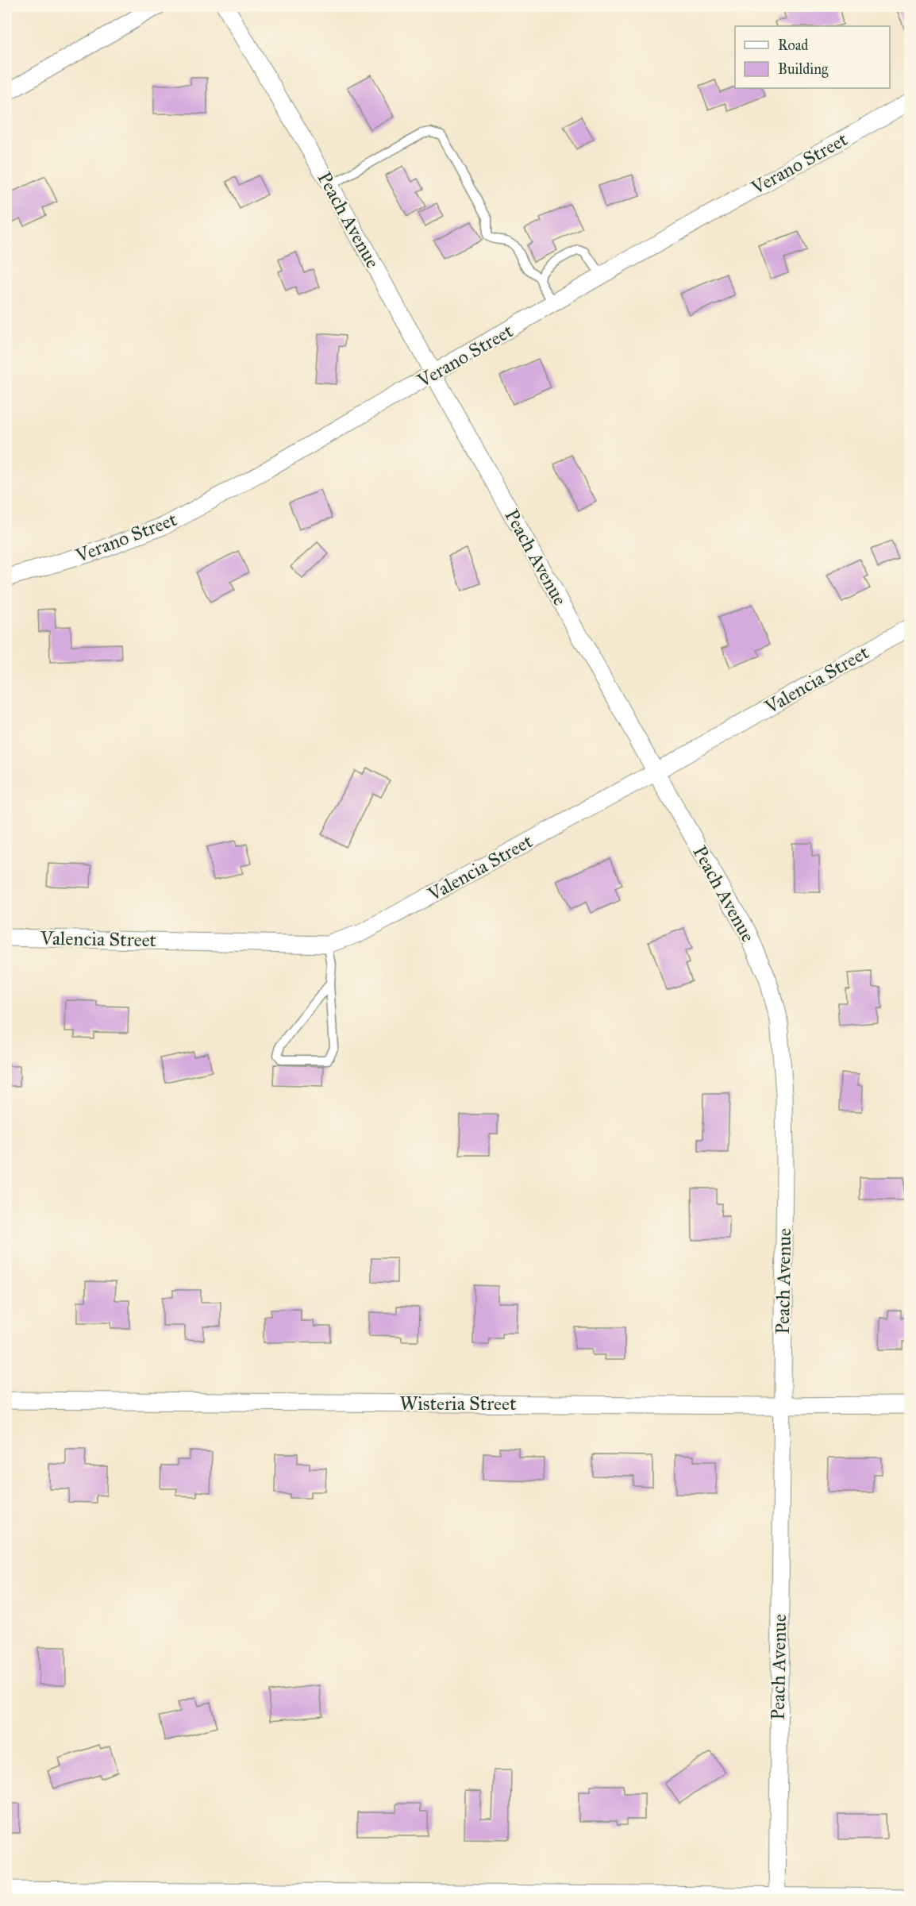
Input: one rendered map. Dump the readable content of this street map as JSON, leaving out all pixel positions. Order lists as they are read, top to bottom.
{
  "streets": {
    "street": [
      "Verano Street",
      "Peach Avenue",
      "Valencia Street",
      "Wisteria Street"
    ]
  },
  "crossings": [
    ["Verano Street", "Peach Avenue"],
    ["Peach Avenue", "Valencia Street"],
    ["Peach Avenue", "Wisteria Street"]
  ],
  "legend": ["Road", "Building"]
}
